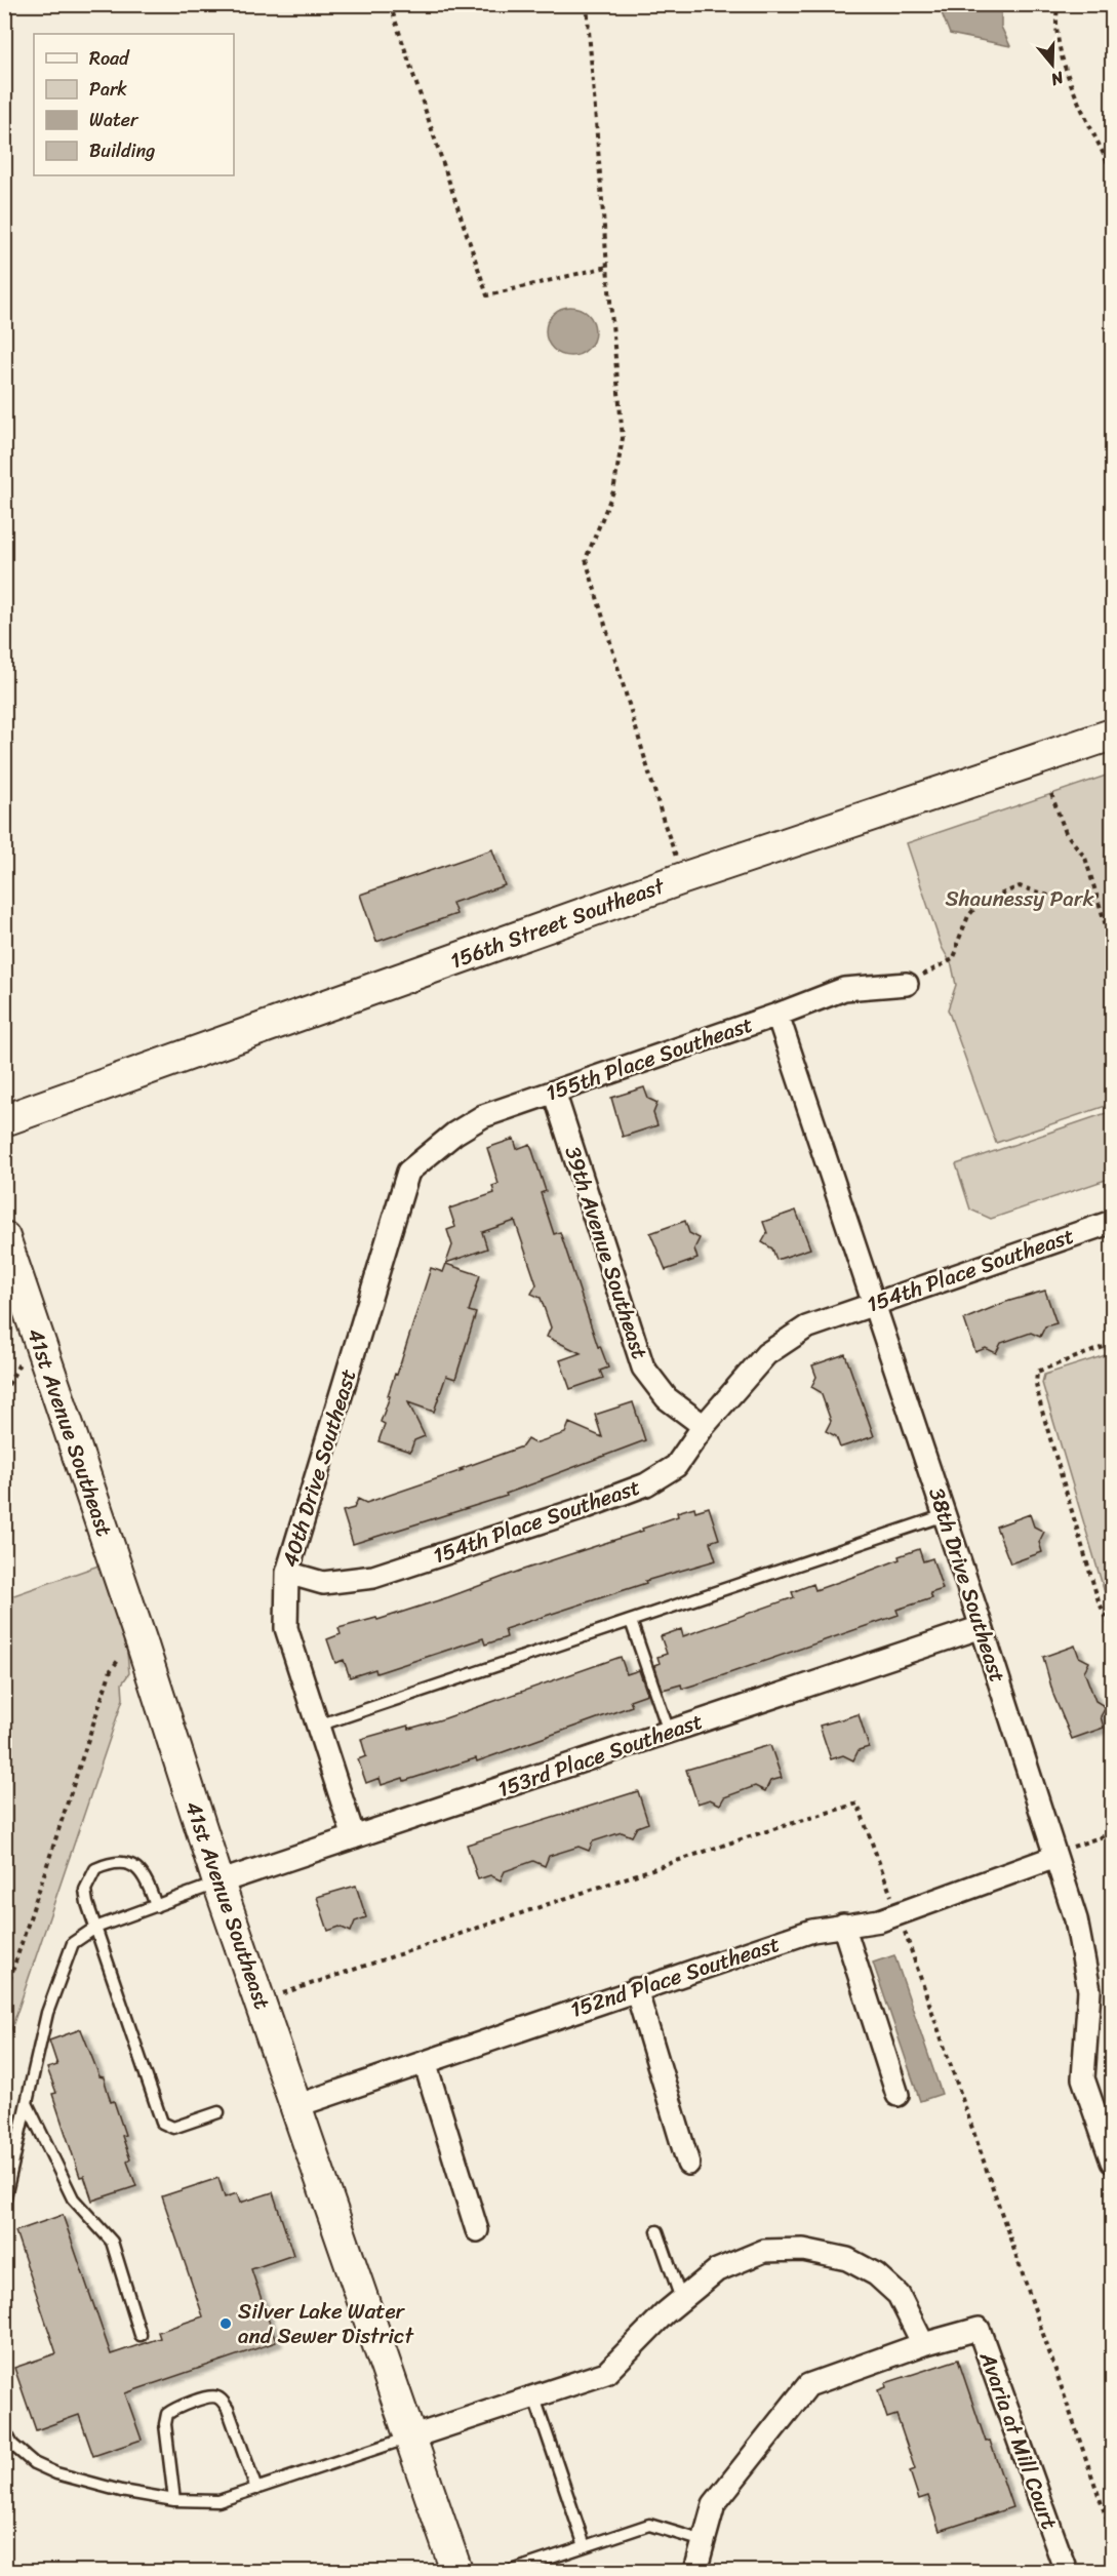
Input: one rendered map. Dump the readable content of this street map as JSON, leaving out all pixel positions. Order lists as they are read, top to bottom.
{
  "streets": {
    "street": [
      "156th Street Southeast",
      "155th Place Southeast",
      "39th Avenue Southeast",
      "154th Place Southeast",
      "41st Avenue Southeast",
      "40th Drive Southeast",
      "38th Drive Southeast",
      "153rd Place Southeast",
      "152nd Place Southeast",
      "Avaria at Mill Court"
    ]
  },
  "crossings": [
    ["155th Place Southeast", "39th Avenue Southeast"],
    ["155th Place Southeast", "40th Drive Southeast"],
    ["155th Place Southeast", "38th Drive Southeast"],
    ["39th Avenue Southeast", "154th Place Southeast"],
    ["154th Place Southeast", "40th Drive Southeast"],
    ["154th Place Southeast", "38th Drive Southeast"],
    ["41st Avenue Southeast", "153rd Place Southeast"],
    ["41st Avenue Southeast", "152nd Place Southeast"],
    ["40th Drive Southeast", "153rd Place Southeast"],
    ["38th Drive Southeast", "153rd Place Southeast"],
    ["38th Drive Southeast", "152nd Place Southeast"]
  ],
  "parks": ["Shaunessy Park"],
  "places": ["Silver Lake Water and Sewer District"],
  "legend": [
    "Road",
    "Park",
    "Water",
    "Building"
  ],
  "north": "bottom"
}
